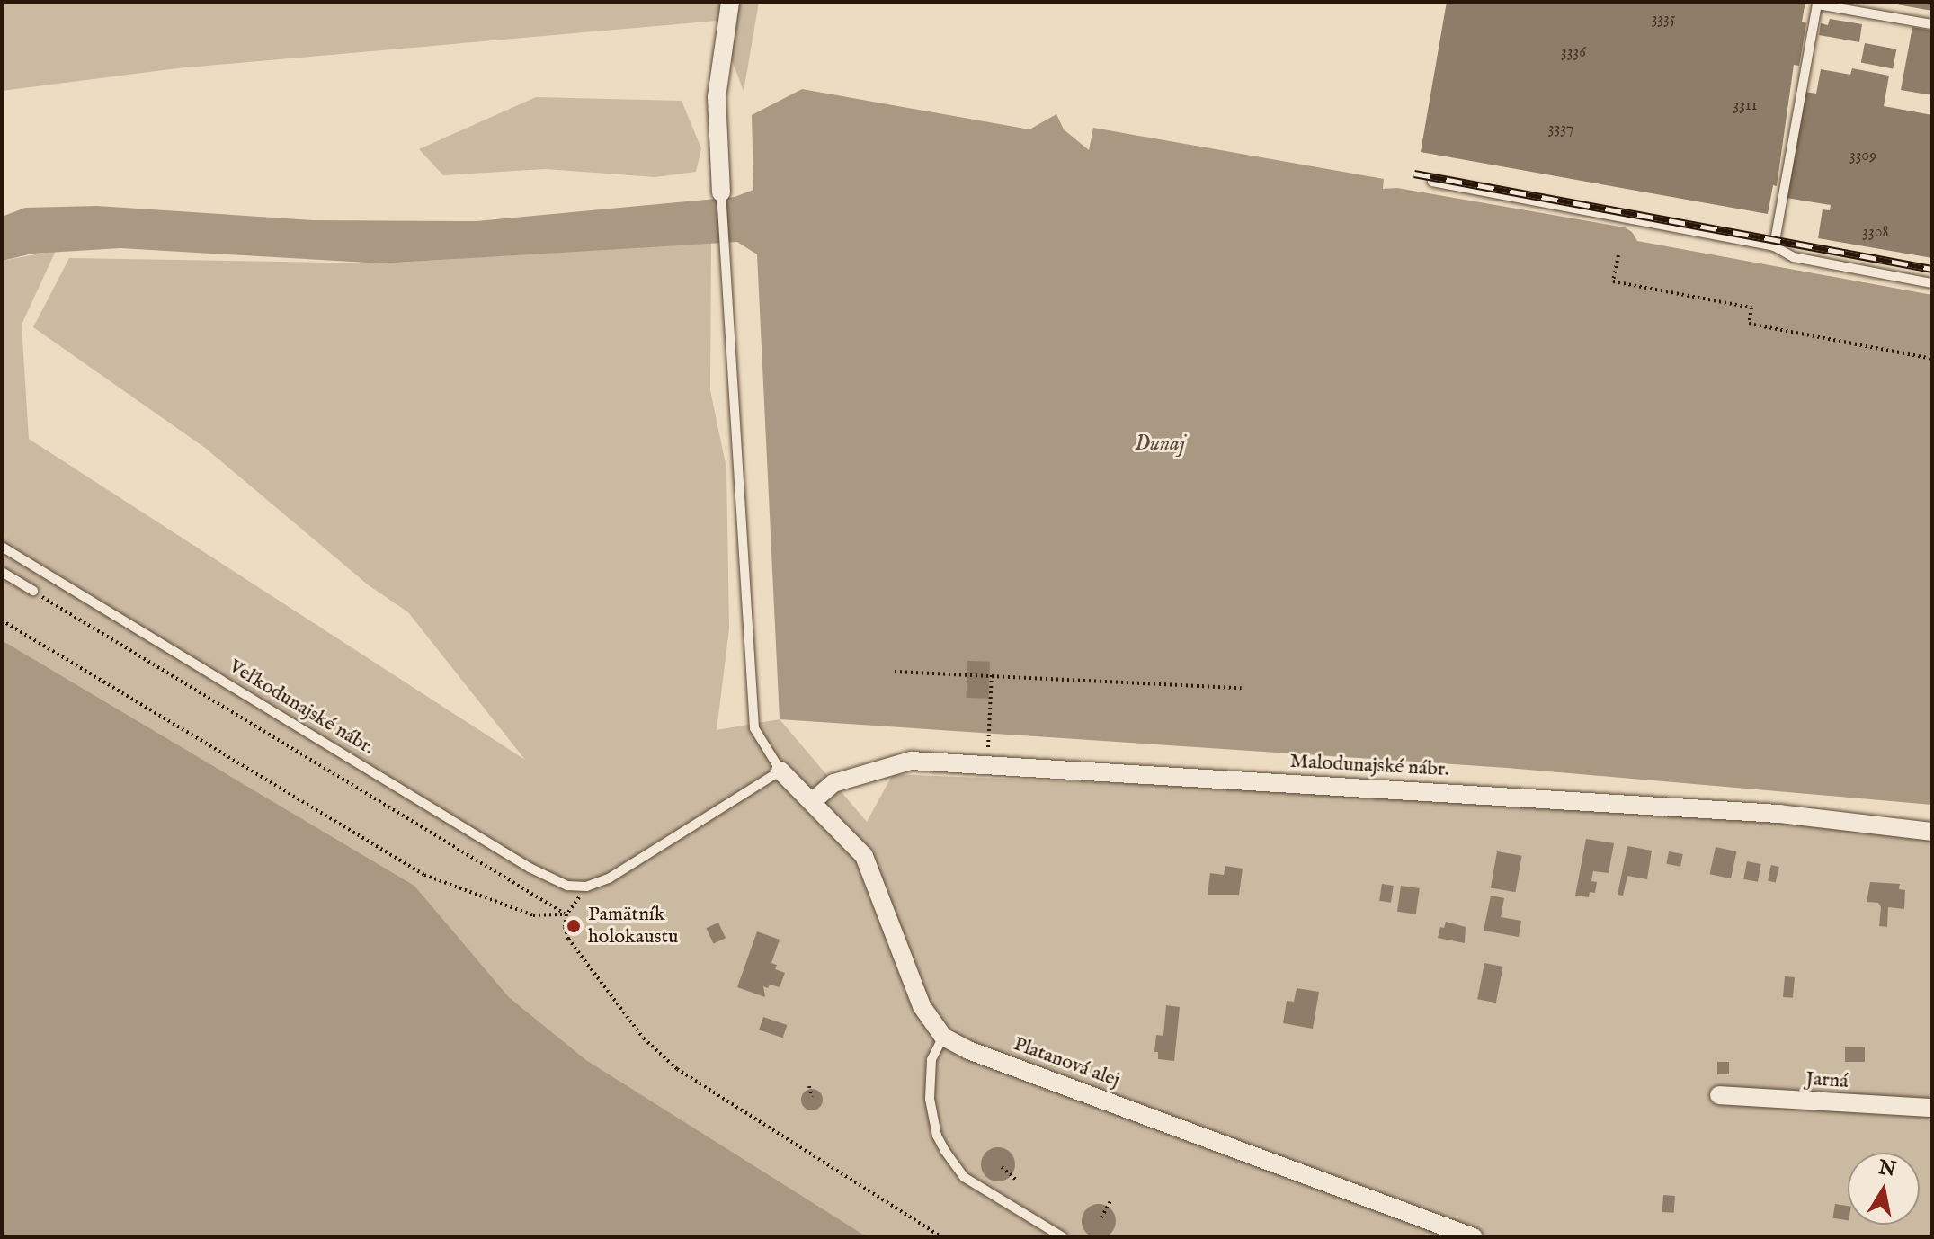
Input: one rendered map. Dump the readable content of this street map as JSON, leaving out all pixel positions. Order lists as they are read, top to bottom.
{
  "streets": {
    "street": ["Malodunajské nábr.", "Platanová alej", "Jarná"],
    "lane": ["Veľkodunajské nábr."]
  },
  "crossings": [
    ["Veľkodunajské nábr.", "Platanová alej"],
    ["Malodunajské nábr.", "Platanová alej"]
  ],
  "water": ["Dunaj"],
  "places": ["Pamätník holokaustu"],
  "house_numbers": [
    "3335",
    "3336",
    "3311",
    "3337",
    "3309",
    "3308"
  ],
  "north": "top"
}
